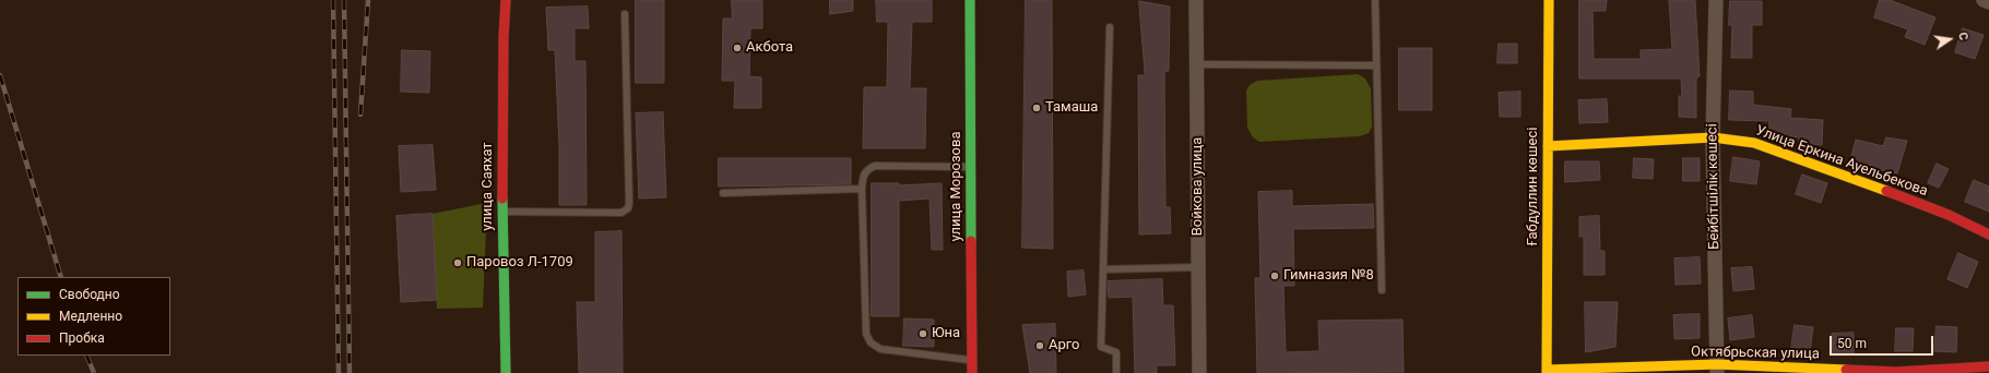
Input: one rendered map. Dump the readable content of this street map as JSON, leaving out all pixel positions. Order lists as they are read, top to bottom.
{
  "streets": {
    "street": [
      "Улица Еркина Ауельбекова",
      "улица Саяхат",
      "улица Морозова",
      "Войкова улица",
      "Ғабдуллин көшесі",
      "Бейбітшілік көшесі",
      "Октябрьская улица"
    ]
  },
  "crossings": [
    ["Улица Еркина Ауельбекова", "Ғабдуллин көшесі"],
    ["Улица Еркина Ауельбекова", "Бейбітшілік көшесі"],
    ["Ғабдуллин көшесі", "Октябрьская улица"],
    ["Бейбітшілік көшесі", "Октябрьская улица"]
  ],
  "places": [
    "Акбота",
    "Тамаша",
    "Паровоз Л-1709",
    "Гимназия №8",
    "Юна",
    "Арго"
  ],
  "legend": ["Свободно", "Медленно", "Пробка"],
  "scale_bar": "50 m",
  "north": "right"
}
